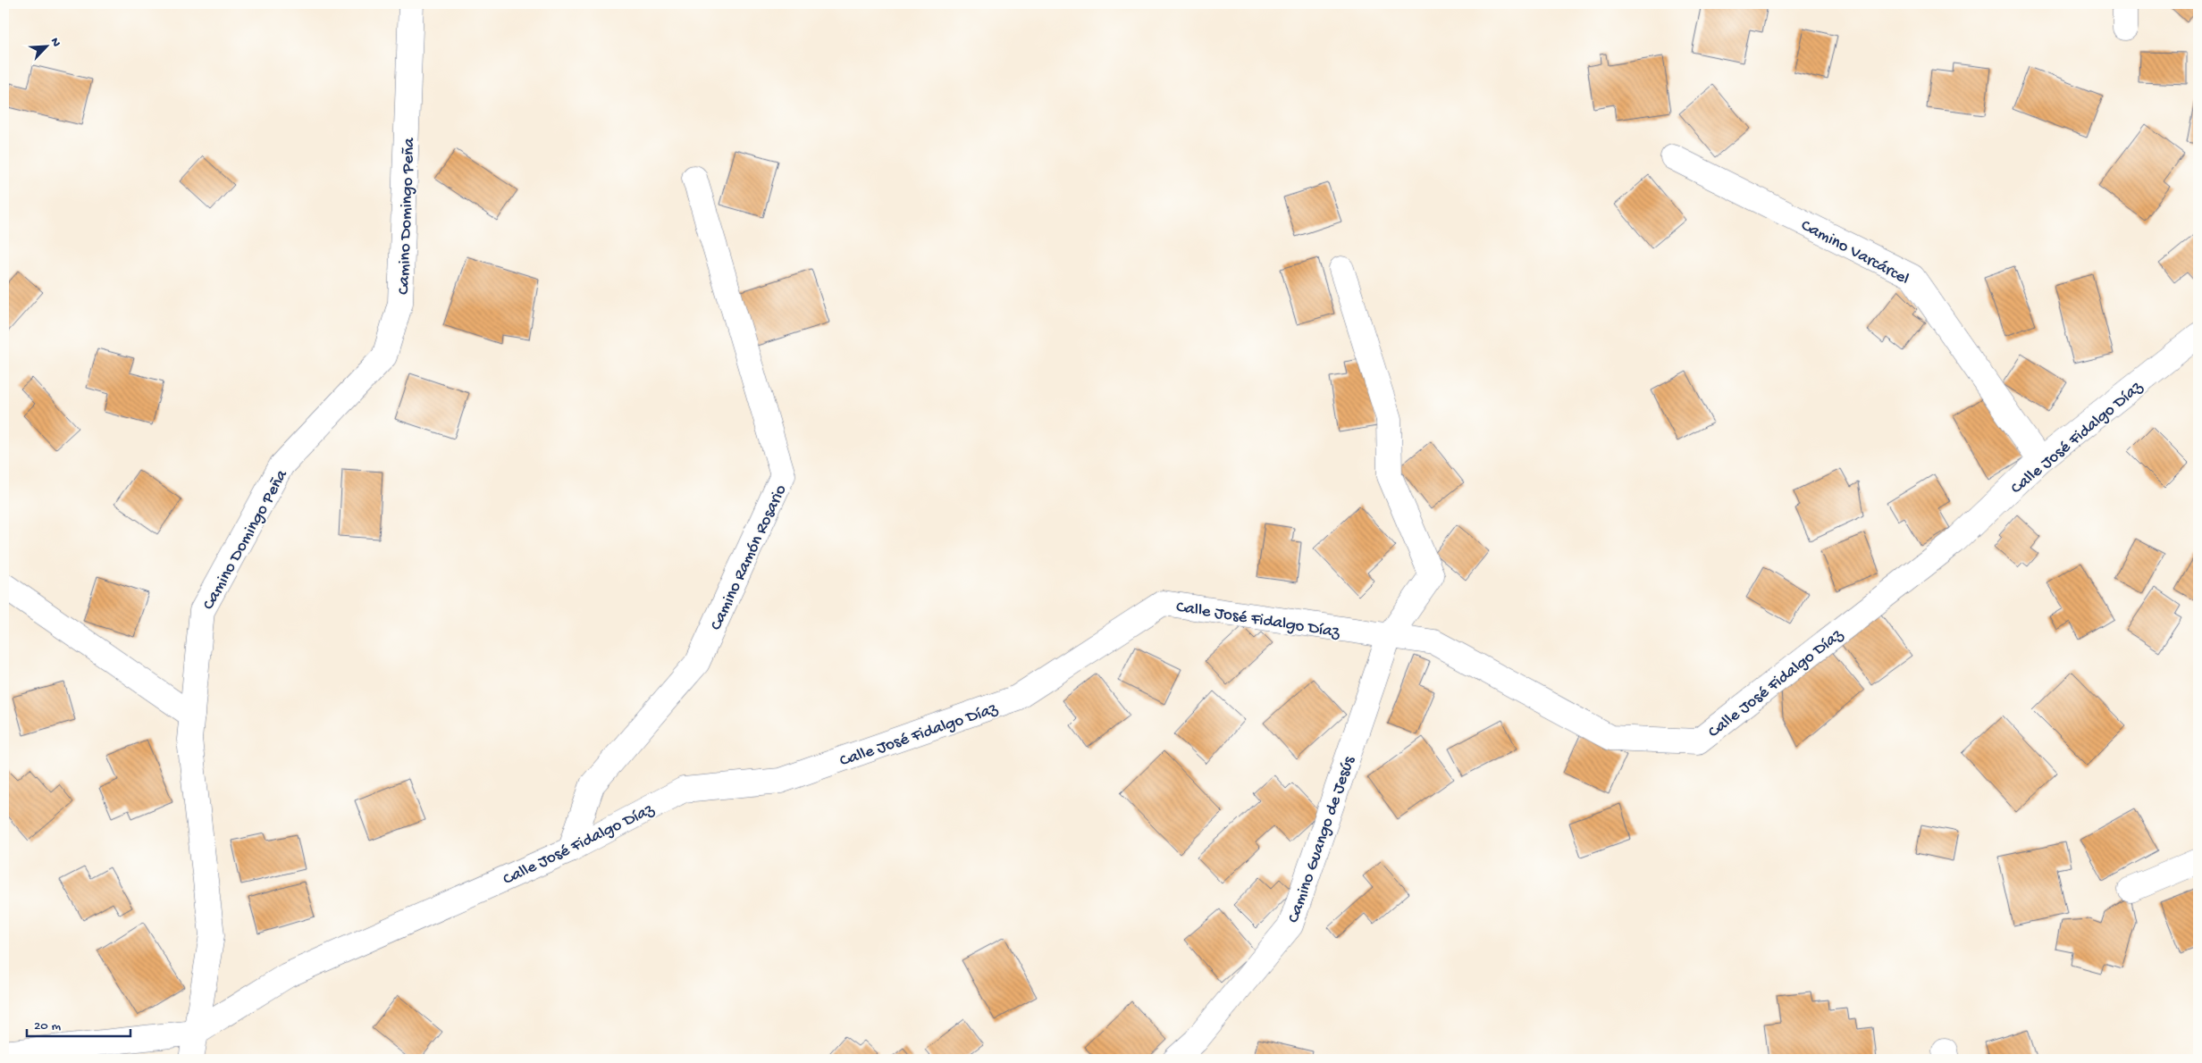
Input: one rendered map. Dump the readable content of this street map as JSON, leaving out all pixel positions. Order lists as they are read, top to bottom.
{
  "streets": {
    "street": [
      "Camino Domingo Peña",
      "Camino Varcárcel",
      "Calle José Fidalgo Díaz",
      "Camino Ramón Rosario",
      "Camino Guango de Jesús"
    ]
  },
  "crossings": [
    ["Camino Domingo Peña", "Calle José Fidalgo Díaz"],
    ["Camino Varcárcel", "Calle José Fidalgo Díaz"],
    ["Calle José Fidalgo Díaz", "Camino Ramón Rosario"],
    ["Calle José Fidalgo Díaz", "Camino Guango de Jesús"]
  ],
  "scale_bar": "20 m",
  "north": "top right"
}
